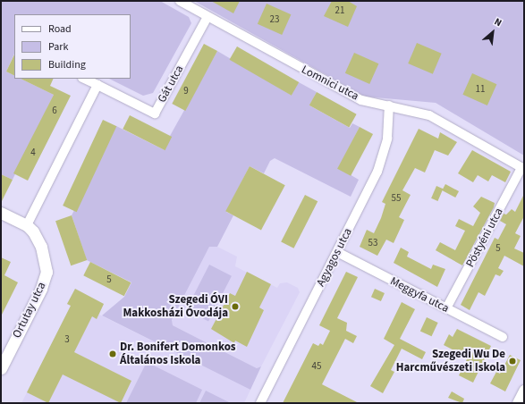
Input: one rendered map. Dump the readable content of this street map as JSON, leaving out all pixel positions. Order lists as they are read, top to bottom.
{
  "streets": {
    "street": [
      "Lomnici utca",
      "Gát utca",
      "Pöstyéni utca",
      "Agyagos utca",
      "Meggyfa utca",
      "Ortutay utca"
    ]
  },
  "crossings": [
    ["Lomnici utca", "Gát utca"],
    ["Lomnici utca", "Pöstyéni utca"],
    ["Lomnici utca", "Agyagos utca"],
    ["Pöstyéni utca", "Meggyfa utca"],
    ["Agyagos utca", "Meggyfa utca"]
  ],
  "places": ["Szegedi ÓVI Makkosházi Óvodája", "Dr. Bonifert Domonkos Általános Iskola", "Szegedi Wu De Harcművészeti Iskola"],
  "house_numbers": [
    "21",
    "23",
    "11",
    "9",
    "6",
    "4",
    "55",
    "53",
    "5",
    "5",
    "3",
    "45"
  ],
  "legend": ["Road", "Park", "Building"],
  "north": "top right"
}
